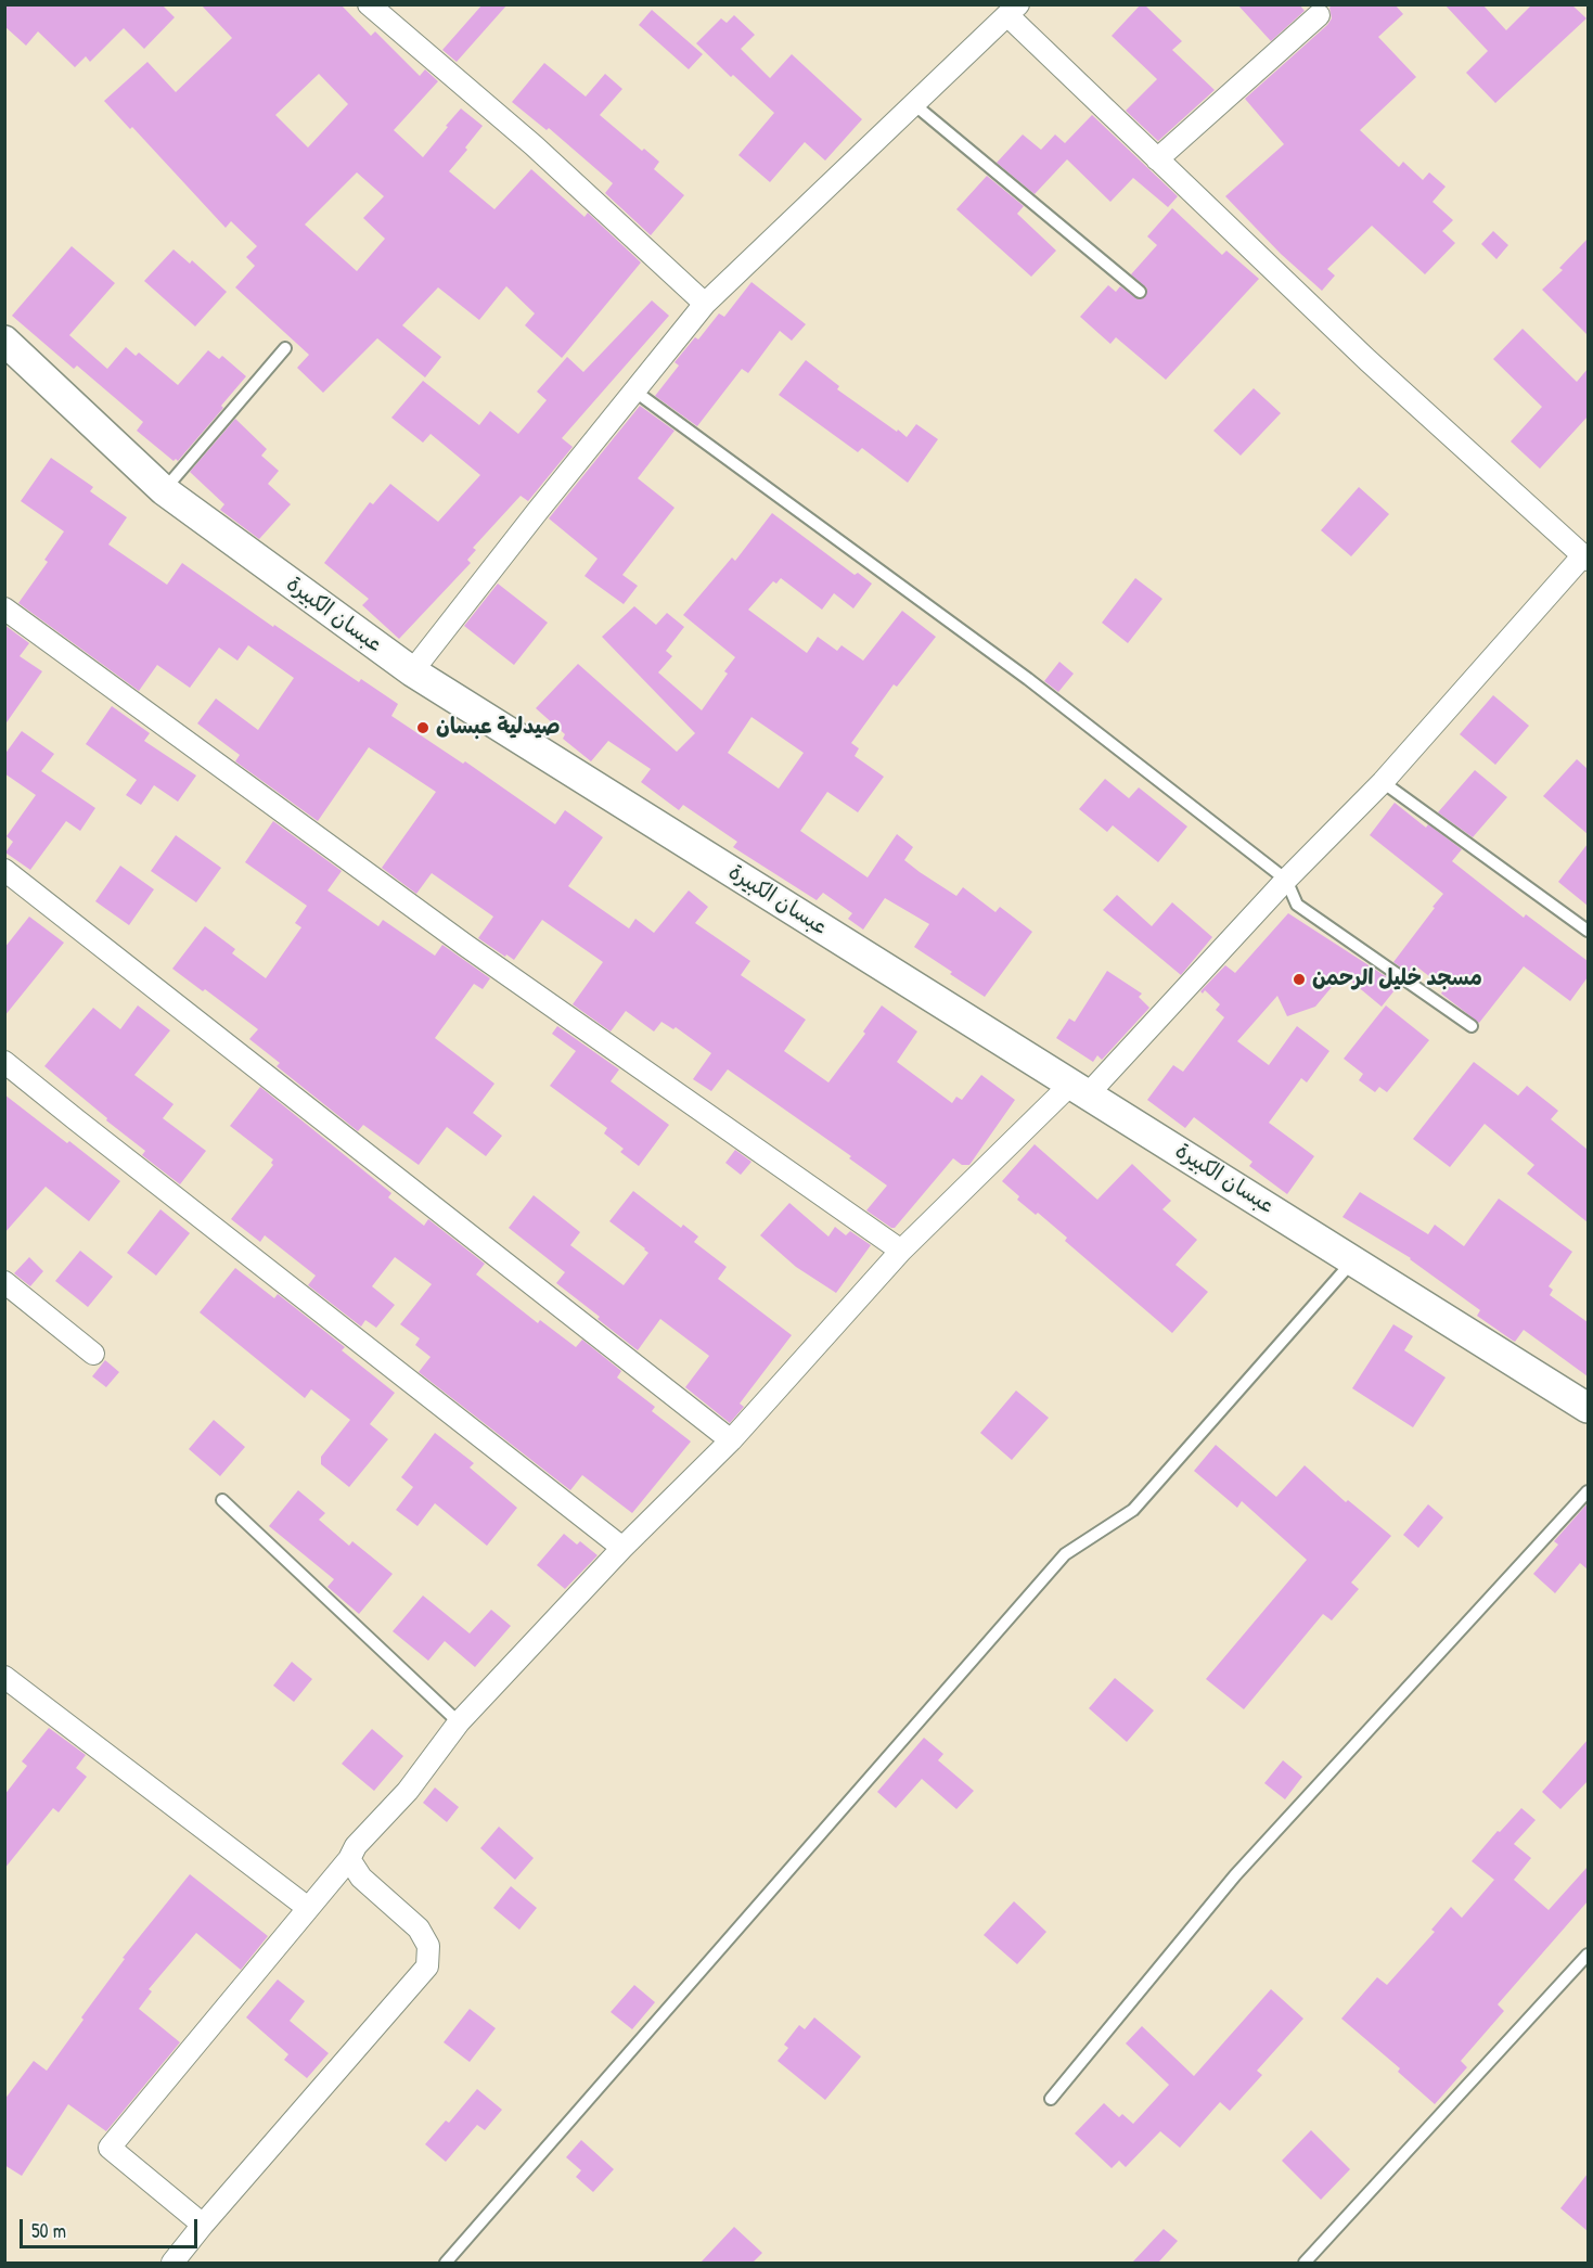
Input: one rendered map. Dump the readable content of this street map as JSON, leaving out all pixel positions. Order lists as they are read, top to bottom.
{
  "streets": {
    "main road": ["عبسان الكبيرة"]
  },
  "places": ["صيدلية عبسان", "مسجد خليل الرحمن"],
  "scale_bar": "50 m"
}
